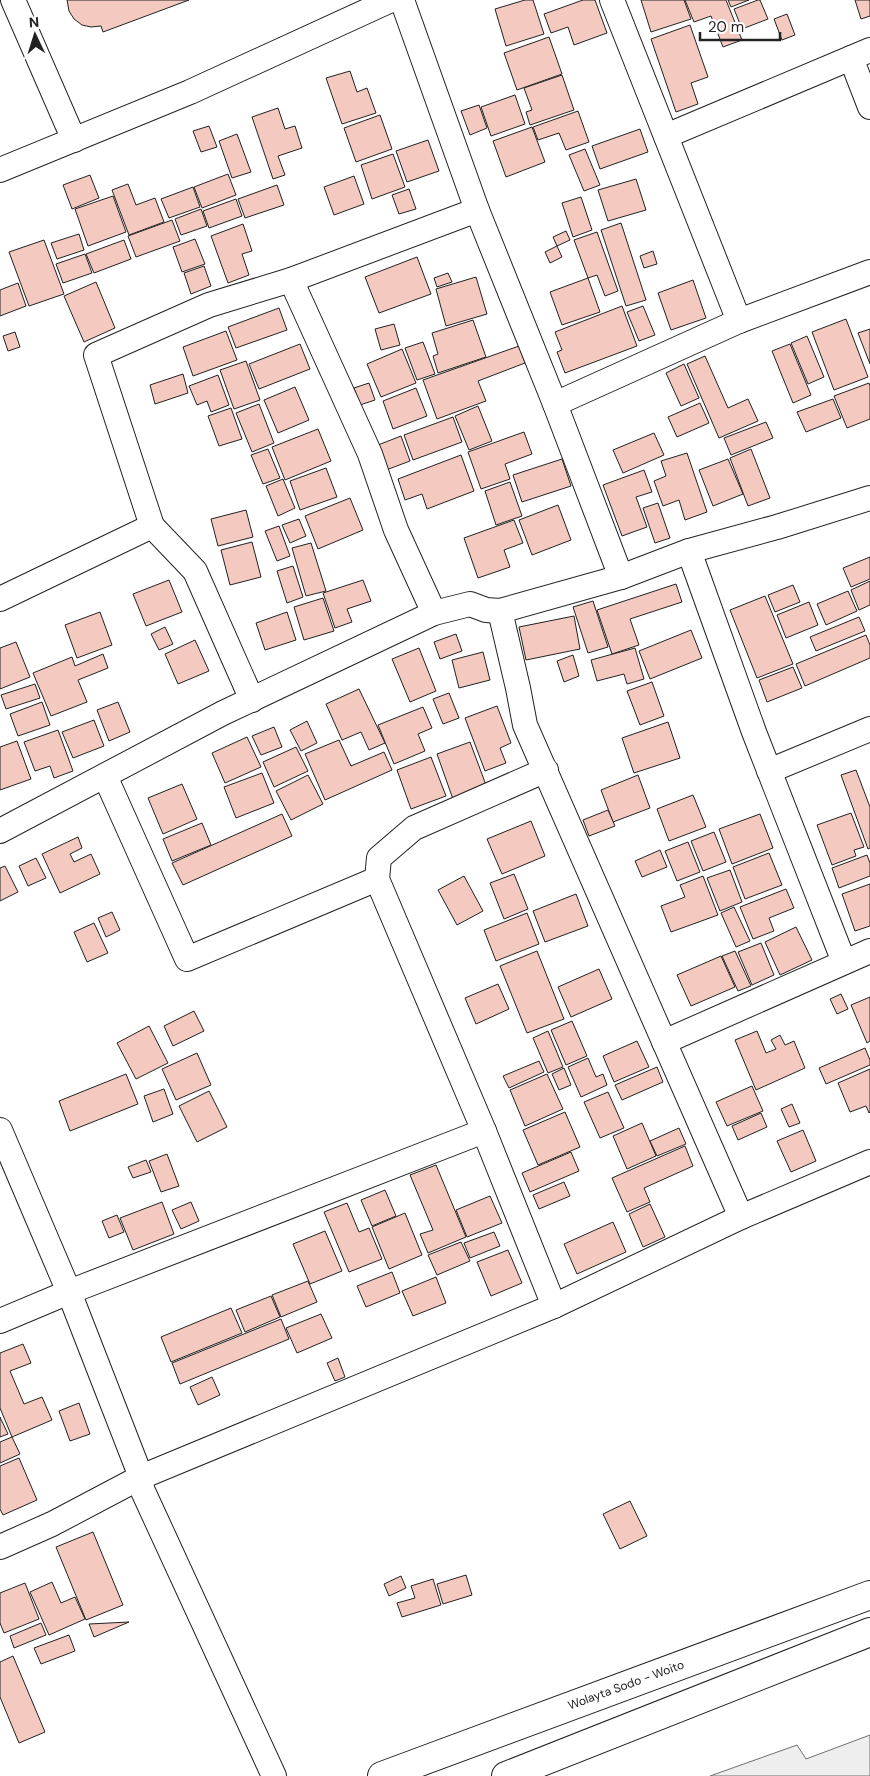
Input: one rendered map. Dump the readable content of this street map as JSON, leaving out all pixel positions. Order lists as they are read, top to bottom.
{
  "streets": {
    "highway": ["Wolayta Sodo - Woito"]
  },
  "scale_bar": "20 m",
  "north": "top"
}
